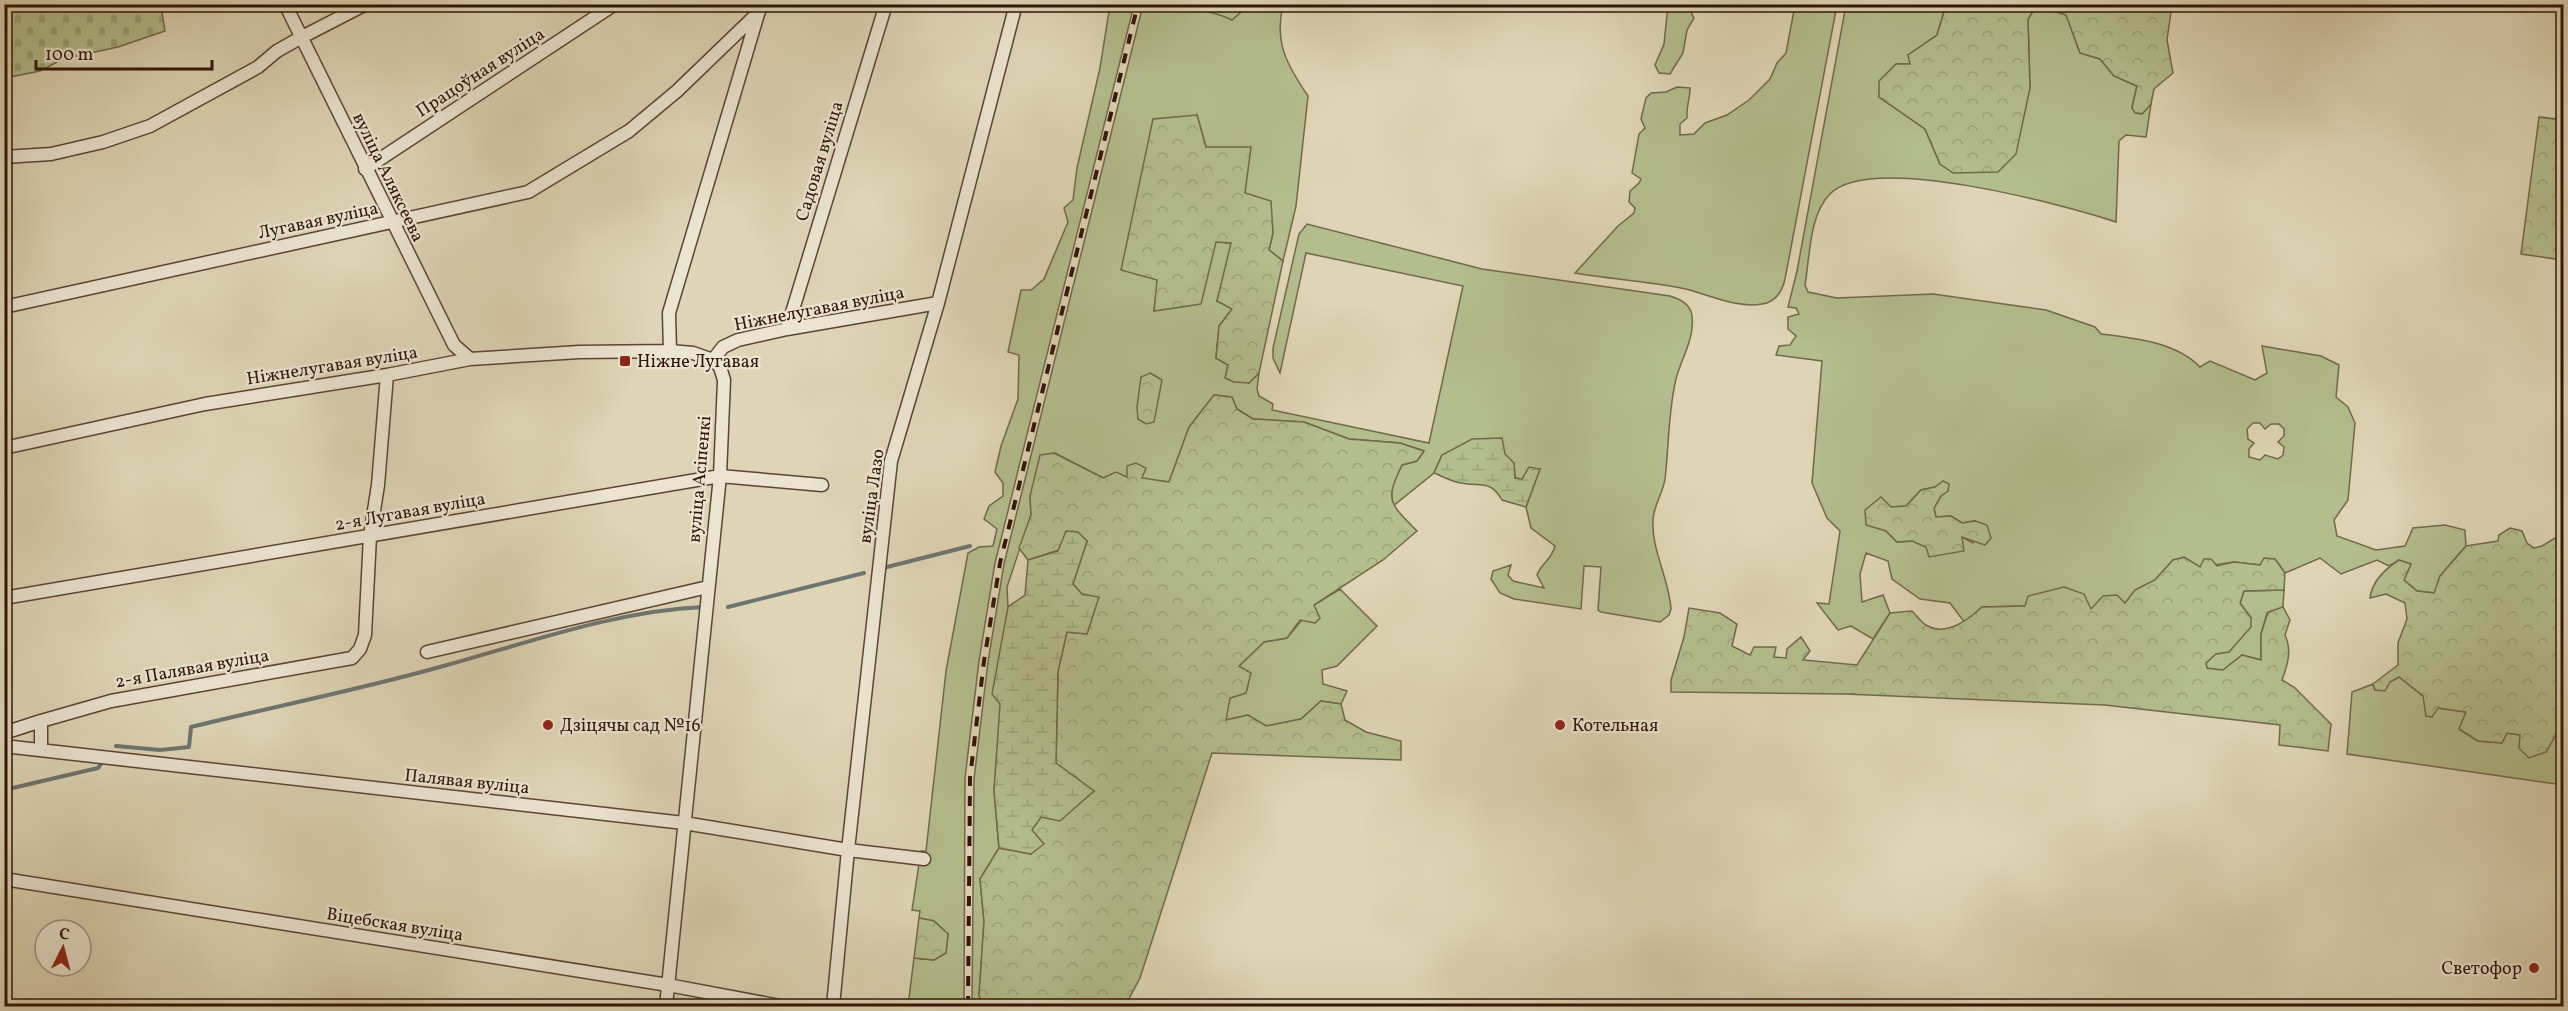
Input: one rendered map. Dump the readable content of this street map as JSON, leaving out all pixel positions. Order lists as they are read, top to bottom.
{
  "streets": {
    "street": [
      "Працоўная вуліца",
      "Садовая вуліца",
      "вуліца Аляксеева",
      "Лугавая вуліца",
      "Ніжнелугавая вуліца",
      "вуліца Асіпенкі",
      "вуліца Лазо",
      "2-я Лугавая вуліца",
      "2-я Палявая вуліца",
      "Палявая вуліца",
      "Віцебская вуліца"
    ]
  },
  "crossings": [
    ["Працоўная вуліца", "вуліца Аляксеева"],
    ["Садовая вуліца", "Ніжнелугавая вуліца"],
    ["вуліца Аляксеева", "Лугавая вуліца"],
    ["вуліца Аляксеева", "Ніжнелугавая вуліца"],
    ["Ніжнелугавая вуліца", "вуліца Асіпенкі"],
    ["Ніжнелугавая вуліца", "вуліца Лазо"],
    ["вуліца Асіпенкі", "2-я Лугавая вуліца"],
    ["вуліца Асіпенкі", "Палявая вуліца"],
    ["вуліца Асіпенкі", "Віцебская вуліца"],
    ["вуліца Лазо", "Палявая вуліца"],
    ["2-я Лугавая вуліца", "2-я Палявая вуліца"]
  ],
  "places": {
    "transit": ["Ніжне Лугавая"],
    "other": ["Дзіцячы сад №16", "Котельная", "Светофор"]
  },
  "scale_bar": "100 m",
  "north": "top"
}
